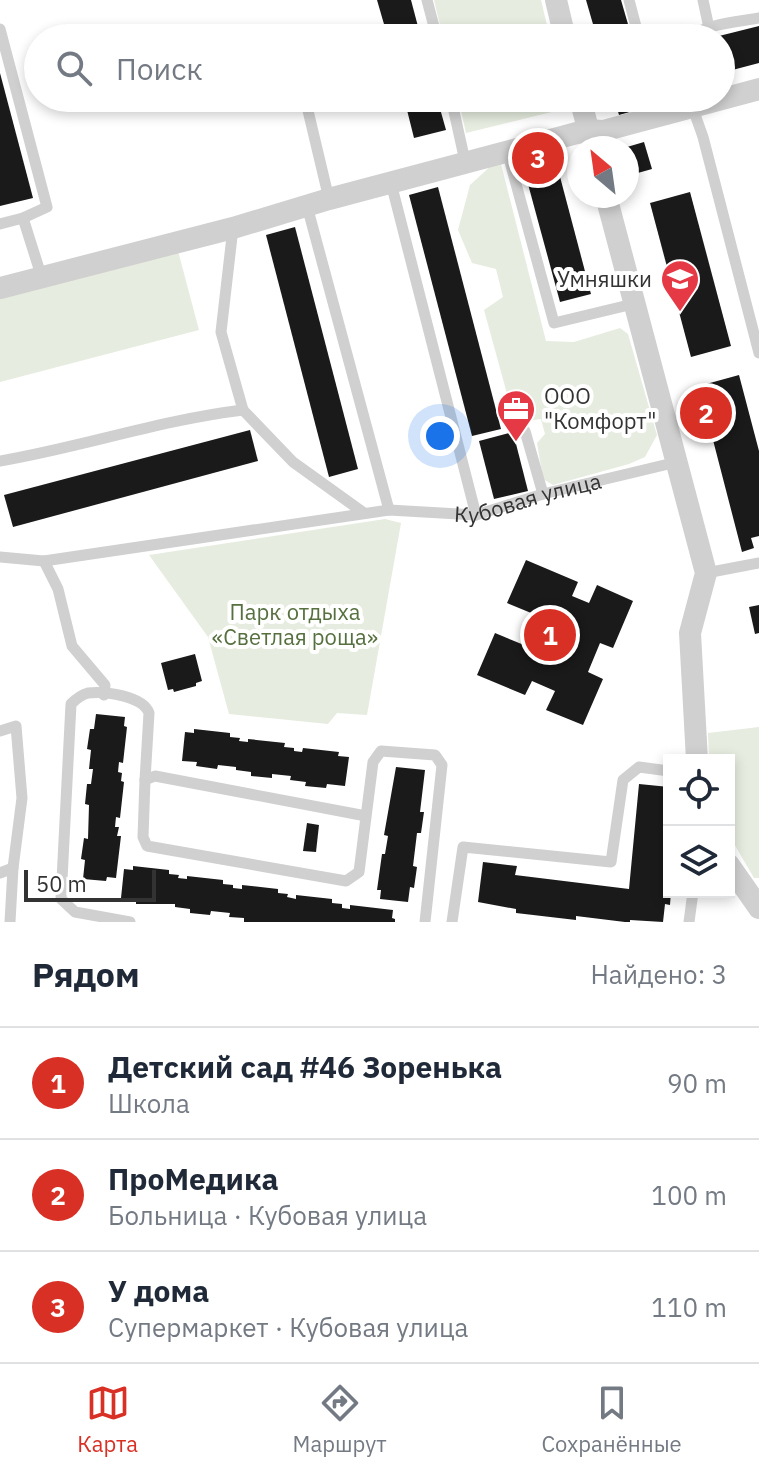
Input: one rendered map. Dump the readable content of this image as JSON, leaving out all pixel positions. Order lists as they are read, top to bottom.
{
  "streets": {
    "lane": ["Кубовая улица"]
  },
  "parks": ["Парк отдыха «Светлая роща»"],
  "places": {
    "school or university": ["Умняшки"],
    "office": ["ООО \"Комфорт\""]
  },
  "scale_bar": "50 m",
  "north": "top left",
  "page": {
    "search": "Поиск",
    "pins": ["3", "2", "1"],
    "scale": "50 m",
    "heading": ["Рядом", "Найдено: 3"],
    "list": [
      {
        "mark": "1",
        "name": "Детский сад #46 Зоренька",
        "note": "Школа",
        "value": "90 m"
      },
      {
        "mark": "2",
        "name": "ПроМедика",
        "note": "Больница · Кубовая улица",
        "value": "100 m"
      },
      {
        "mark": "3",
        "name": "У дома",
        "note": "Супермаркет · Кубовая улица",
        "value": "110 m"
      }
    ],
    "nav": ["Карта", "Маршрут", "Сохранённые"]
  }
}
